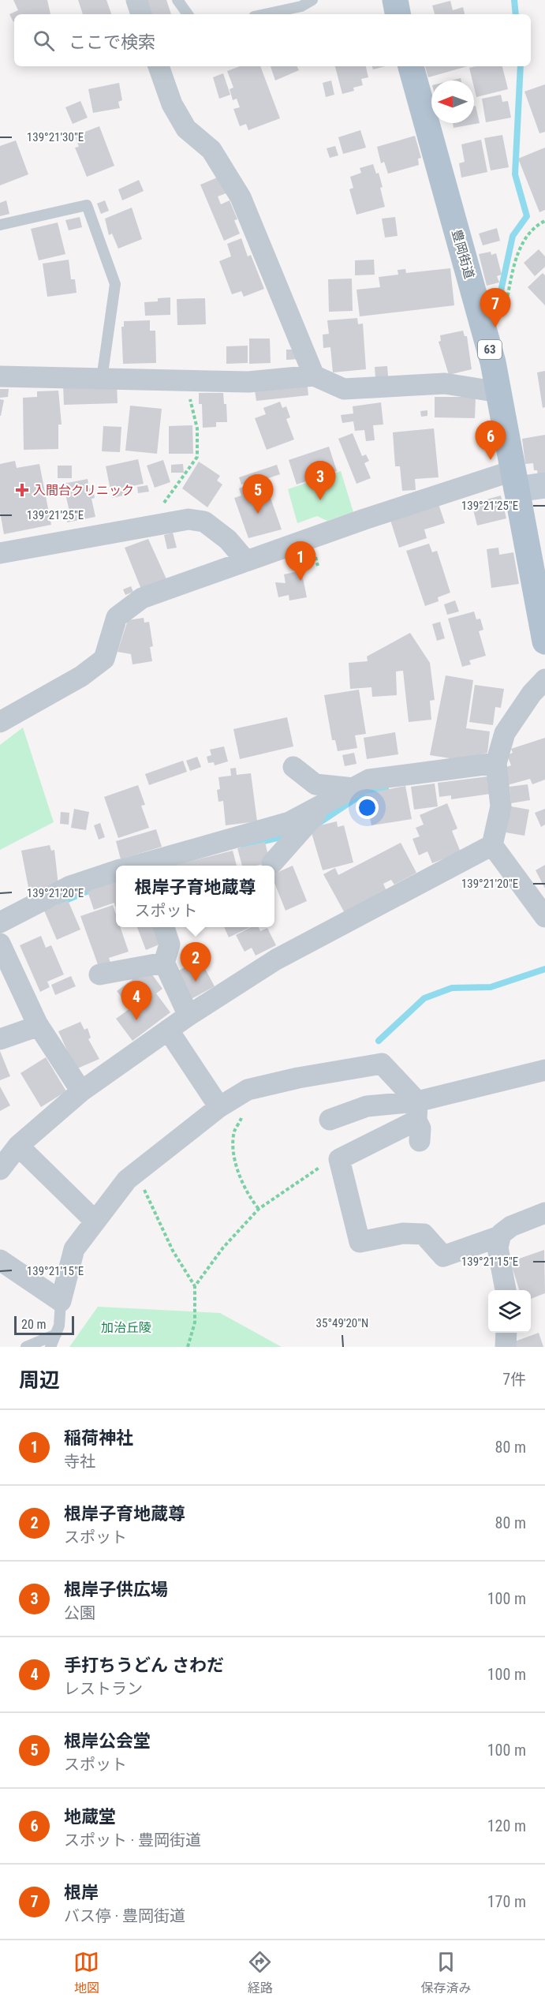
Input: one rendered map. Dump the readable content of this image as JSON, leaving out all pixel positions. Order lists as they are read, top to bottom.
{
  "streets": {
    "main road": ["豊岡街道", "63"]
  },
  "parks": ["加治丘陵"],
  "places": {
    "health": ["入間台クリニック"]
  },
  "scale_bar": "20 m",
  "north": "left",
  "page": {
    "search": "ここで検索",
    "pins": [
      "7",
      "6",
      "3",
      "5",
      "1",
      "2",
      "4"
    ],
    "popup": ["根岸子育地蔵尊", "スポット"],
    "scale": "20 m",
    "heading": ["周辺", "7件"],
    "list": [
      {
        "mark": "1",
        "name": "稲荷神社",
        "note": "寺社",
        "value": "80 m"
      },
      {
        "mark": "2",
        "name": "根岸子育地蔵尊",
        "note": "スポット",
        "value": "80 m"
      },
      {
        "mark": "3",
        "name": "根岸子供広場",
        "note": "公園",
        "value": "100 m"
      },
      {
        "mark": "4",
        "name": "手打ちうどん さわだ",
        "note": "レストラン",
        "value": "100 m"
      },
      {
        "mark": "5",
        "name": "根岸公会堂",
        "note": "スポット",
        "value": "100 m"
      },
      {
        "mark": "6",
        "name": "地蔵堂",
        "note": "スポット · 豊岡街道",
        "value": "120 m"
      },
      {
        "mark": "7",
        "name": "根岸",
        "note": "バス停 · 豊岡街道",
        "value": "170 m"
      }
    ],
    "nav": ["地図", "経路", "保存済み"]
  },
  "coordinates": [
    "139°21'30\"E",
    "139°21'25\"E",
    "139°21'20\"E",
    "139°21'15\"E",
    "35°49'20\"N"
  ]
}
